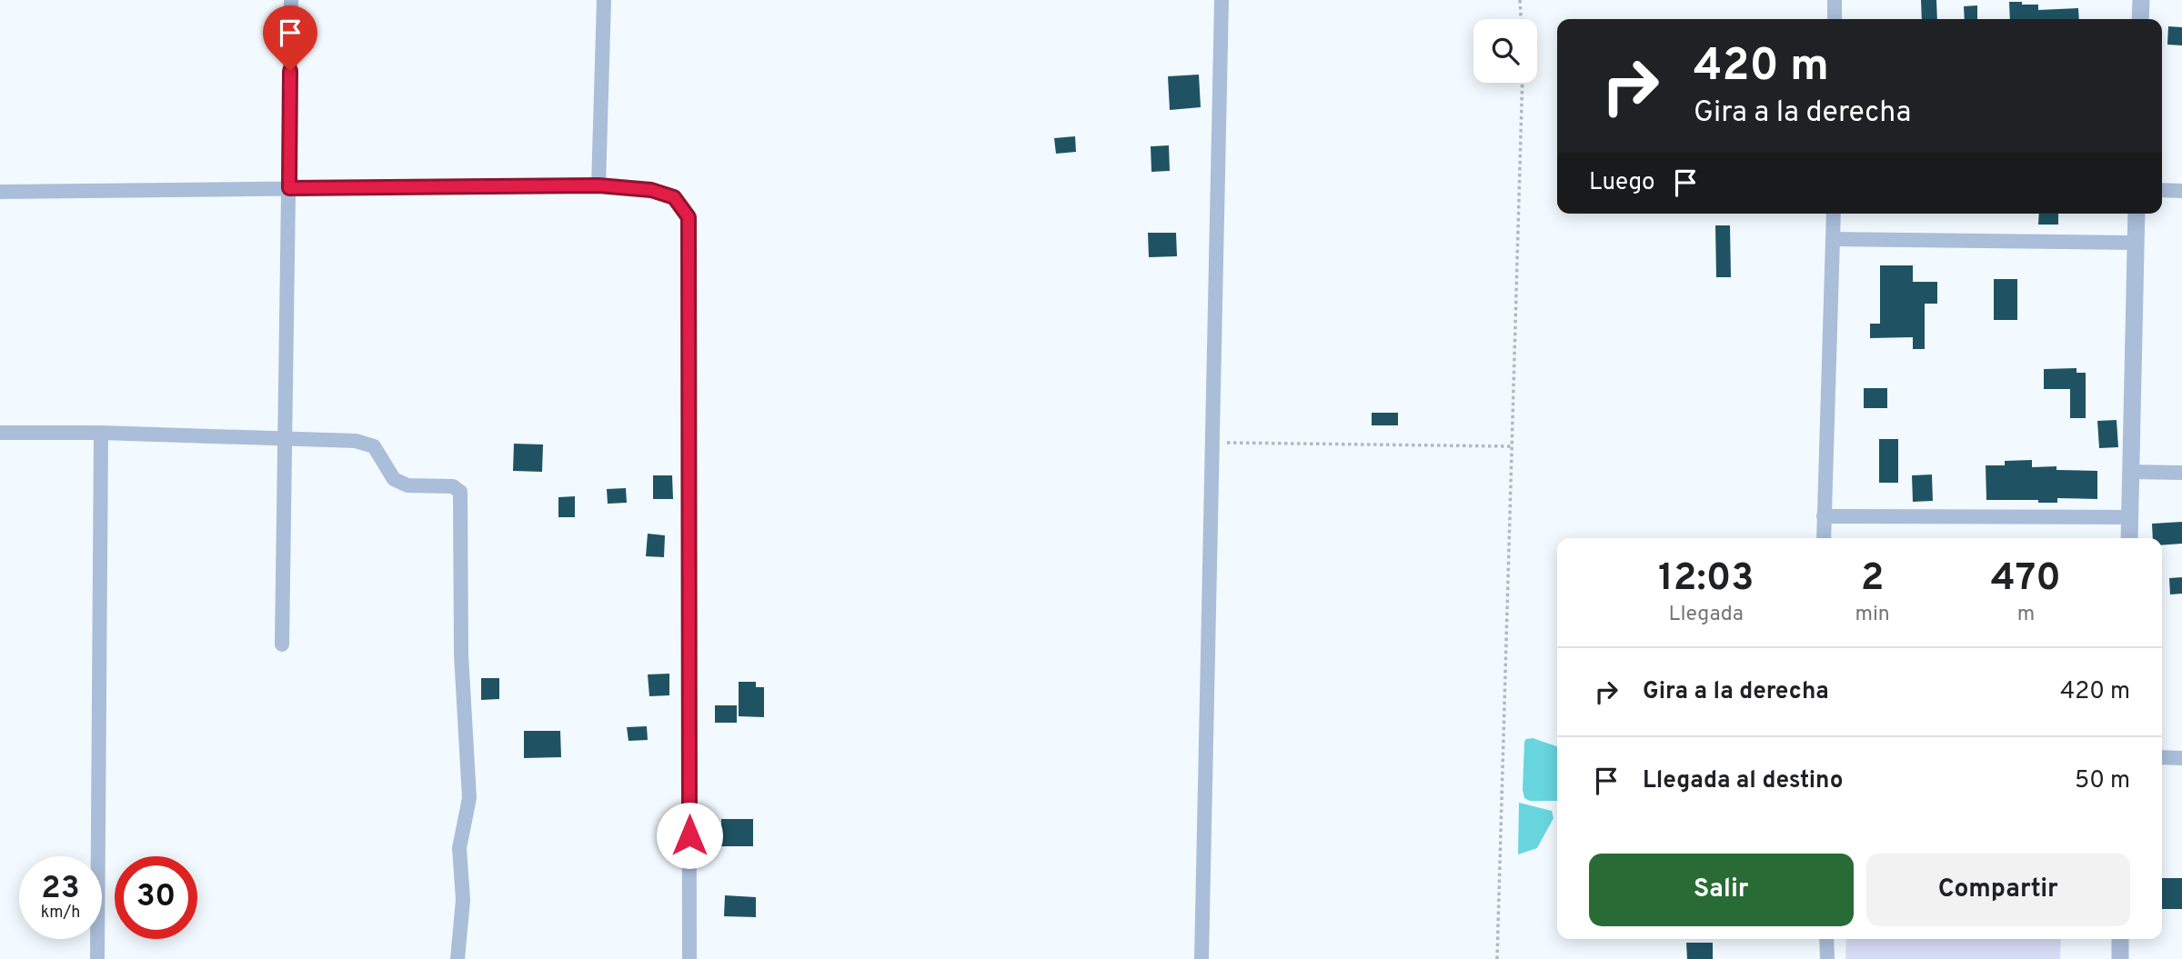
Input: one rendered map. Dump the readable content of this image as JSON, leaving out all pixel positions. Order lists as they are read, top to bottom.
{
  "page": {
    "turn": ["420 m", "Gira a la derecha"],
    "then": "Luego",
    "eta": [
      "12:03",
      "Llegada",
      "2",
      "min",
      "470",
      "m"
    ],
    "list": [
      {
        "name": "Gira a la derecha",
        "value": "420 m"
      },
      {
        "name": "Llegada al destino",
        "value": "50 m"
      }
    ],
    "buttons": ["Salir", "Compartir"],
    "speed": "23 km/h",
    "limit": "30"
  }
}
